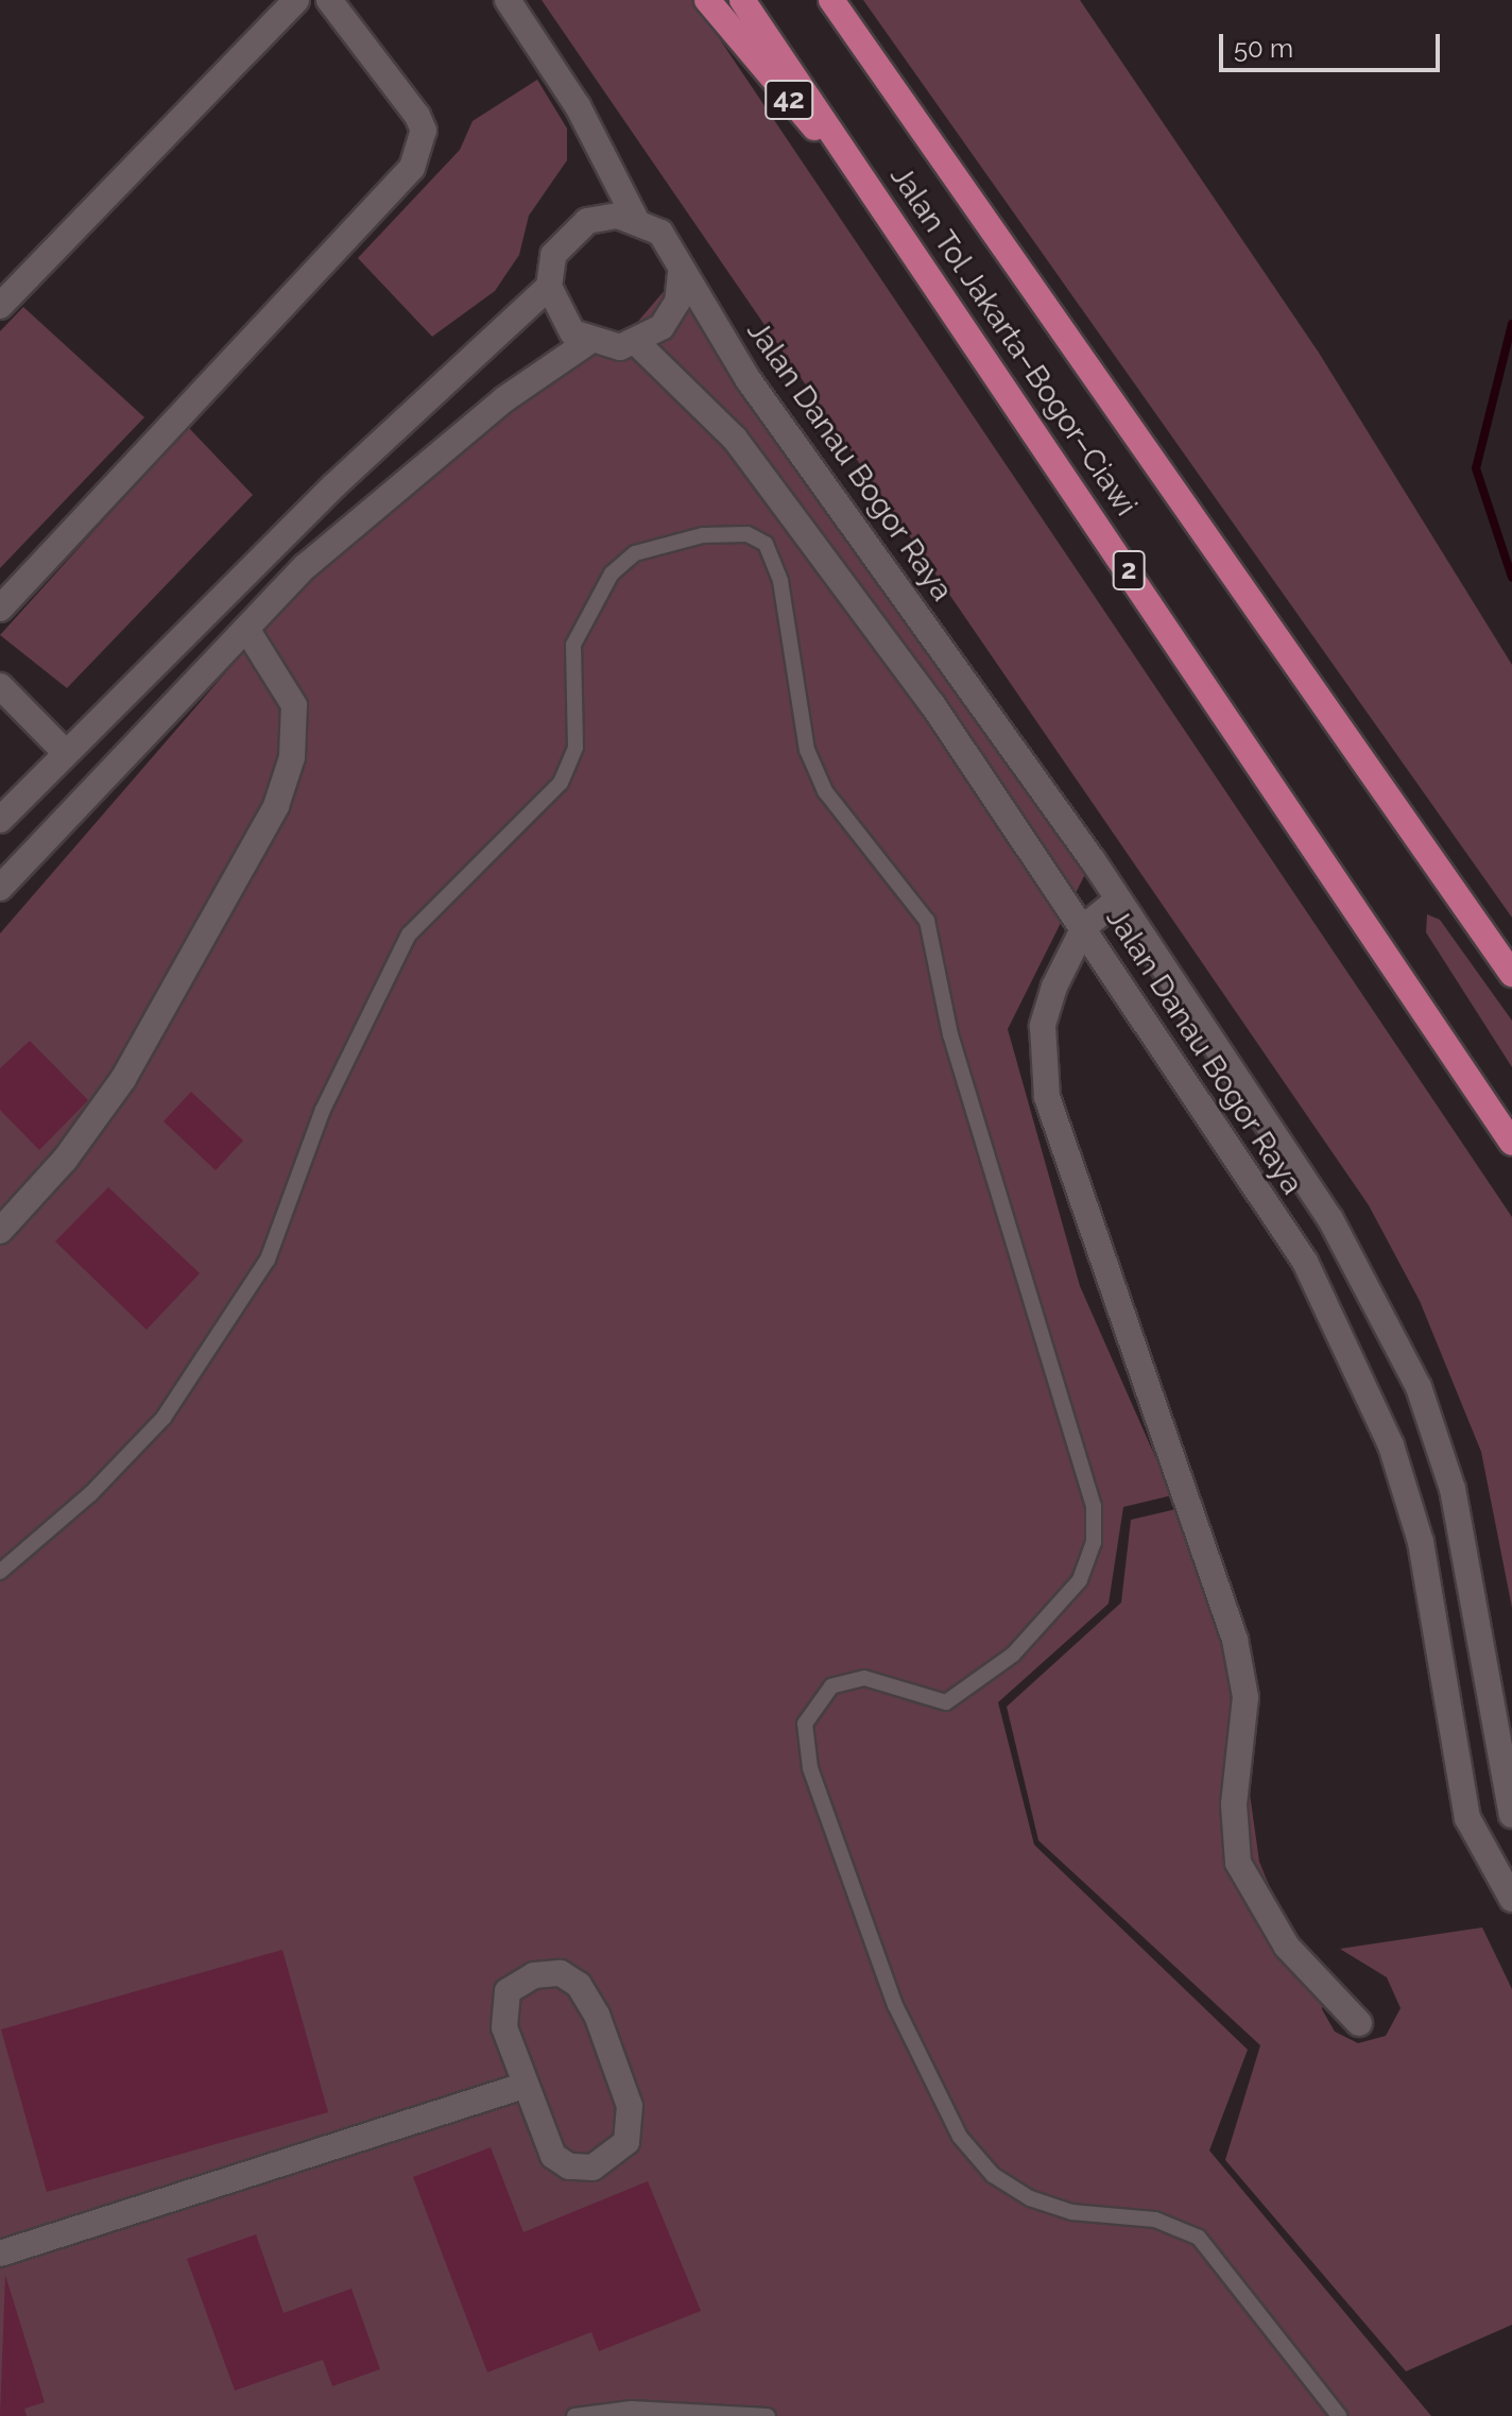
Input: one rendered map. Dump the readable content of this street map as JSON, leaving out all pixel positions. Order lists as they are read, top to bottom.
{
  "streets": {
    "highway": ["42", "Jalan Tol Jakarta–Bogor–Ciawi", "2"],
    "street": ["Jalan Danau Bogor Raya"]
  },
  "crossings": [
    ["42", "Jalan Tol Jakarta–Bogor–Ciawi"]
  ],
  "scale_bar": "50 m"
}
